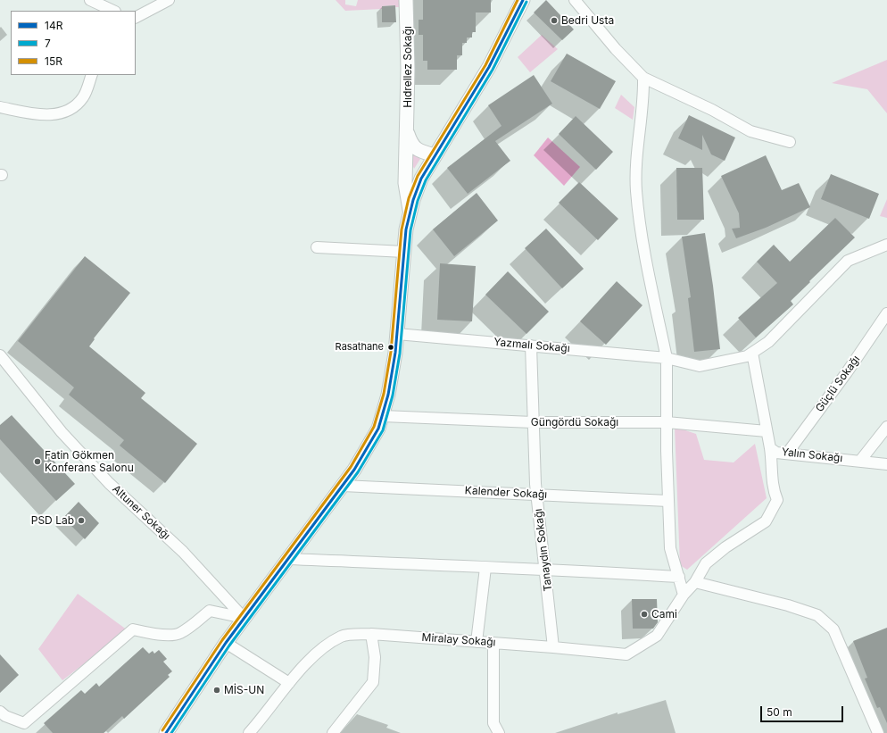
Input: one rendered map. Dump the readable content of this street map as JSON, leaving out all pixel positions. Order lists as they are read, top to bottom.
{
  "streets": {
    "street": [
      "Hıdrellez Sokağı",
      "Yazmalı Sokağı",
      "Güçlü Sokağı",
      "Güngördü Sokağı",
      "Yalın Sokağı",
      "Kalender Sokağı",
      "Altuner Sokağı",
      "Tanaydın Sokağı",
      "Miralay Sokağı"
    ]
  },
  "crossings": [
    ["Yazmalı Sokağı", "Yalın Sokağı"],
    ["Yazmalı Sokağı", "Tanaydın Sokağı"],
    ["Güçlü Sokağı", "Yalın Sokağı"],
    ["Güngördü Sokağı", "Yalın Sokağı"],
    ["Güngördü Sokağı", "Tanaydın Sokağı"],
    ["Yalın Sokağı", "Miralay Sokağı"],
    ["Kalender Sokağı", "Tanaydın Sokağı"],
    ["Tanaydın Sokağı", "Miralay Sokağı"]
  ],
  "places": [
    "Bedri Usta",
    "Rasathane",
    "Fatin Gökmen Konferans Salonu",
    "PSD Lab",
    "Cami",
    "MİS-UN"
  ],
  "lines": ["transit line 14R", "transit line 15R", "transit line 7"],
  "legend": ["14R", "7", "15R"],
  "scale_bar": "50 m"
}
